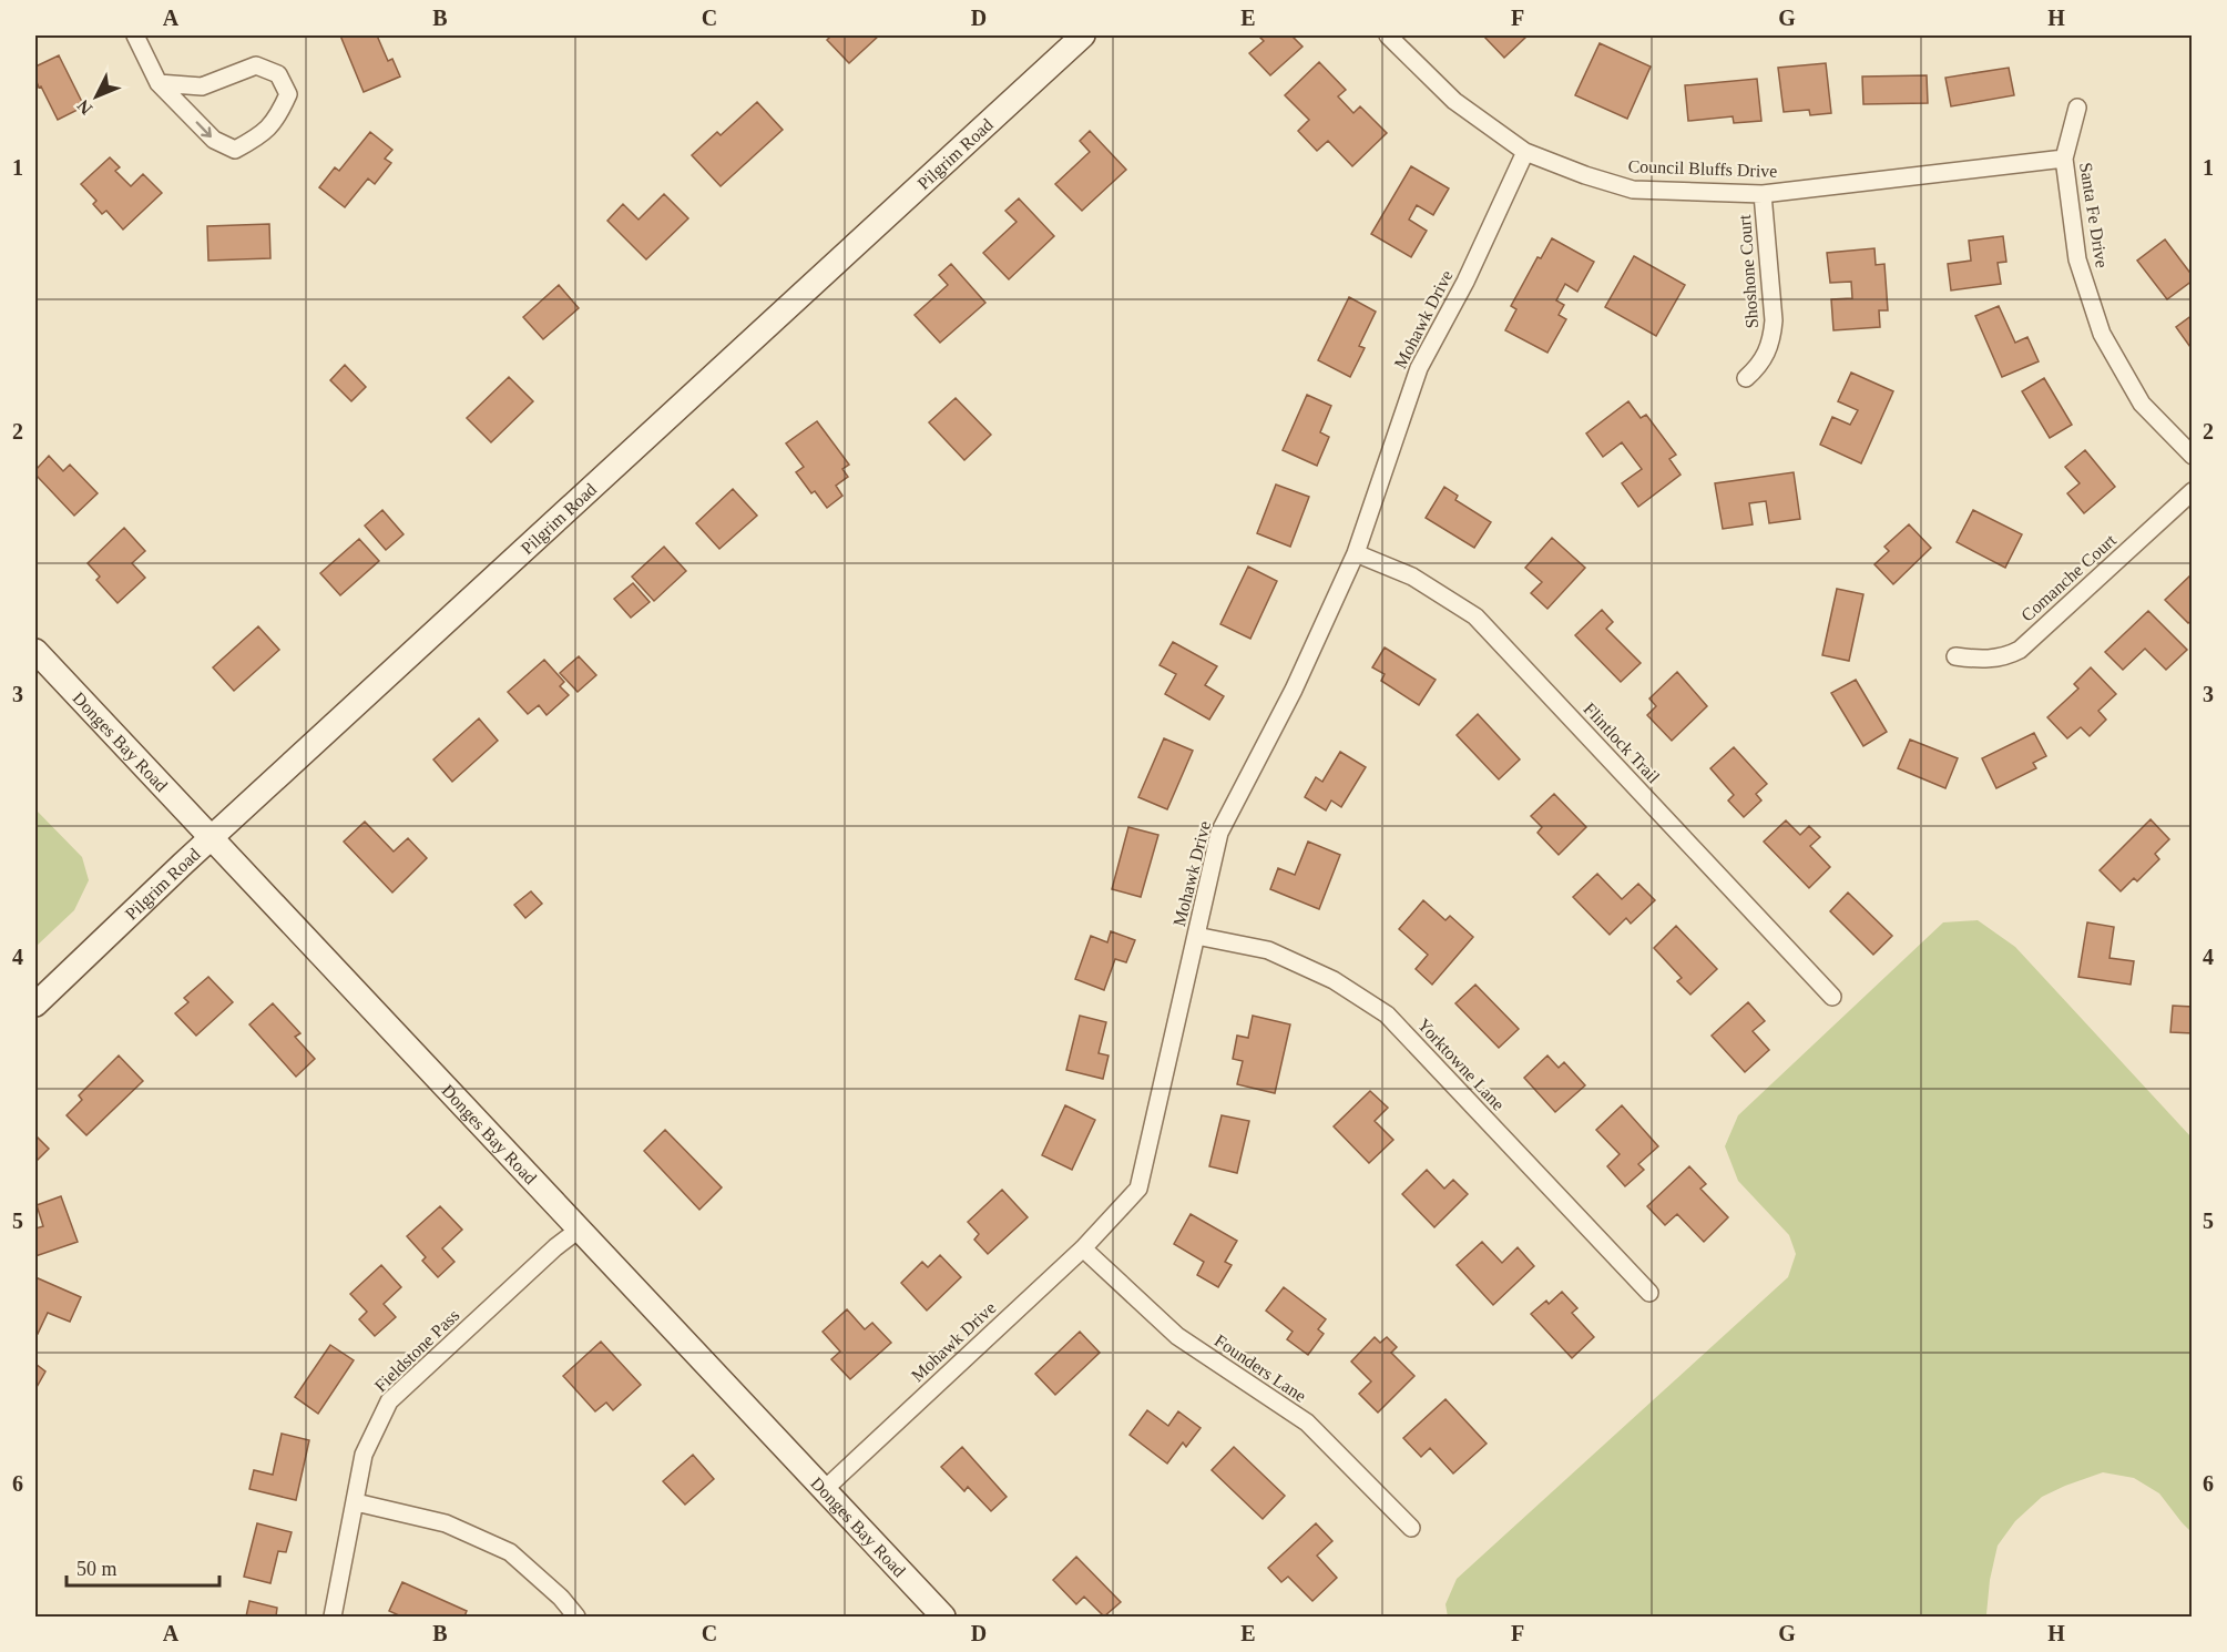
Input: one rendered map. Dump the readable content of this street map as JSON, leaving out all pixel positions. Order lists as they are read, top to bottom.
{
  "streets": {
    "street": [
      "Pilgrim Road",
      "Council Bluffs Drive",
      "Santa Fe Drive",
      "Shoshone Court",
      "Mohawk Drive",
      "Comanche Court",
      "Donges Bay Road",
      "Flintlock Trail",
      "Yorktowne Lane",
      "Fieldstone Pass",
      "Founders Lane"
    ]
  },
  "crossings": [
    ["Pilgrim Road", "Donges Bay Road"],
    ["Council Bluffs Drive", "Santa Fe Drive"],
    ["Council Bluffs Drive", "Shoshone Court"],
    ["Council Bluffs Drive", "Mohawk Drive"],
    ["Mohawk Drive", "Donges Bay Road"],
    ["Mohawk Drive", "Flintlock Trail"],
    ["Mohawk Drive", "Yorktowne Lane"],
    ["Mohawk Drive", "Founders Lane"],
    ["Donges Bay Road", "Fieldstone Pass"]
  ],
  "scale_bar": "50 m",
  "north": "bottom left",
  "grid": {
    "columns": [
      "A",
      "B",
      "C",
      "D",
      "E",
      "F",
      "G",
      "H"
    ],
    "rows": [
      "1",
      "2",
      "3",
      "4",
      "5",
      "6"
    ]
  }
}
